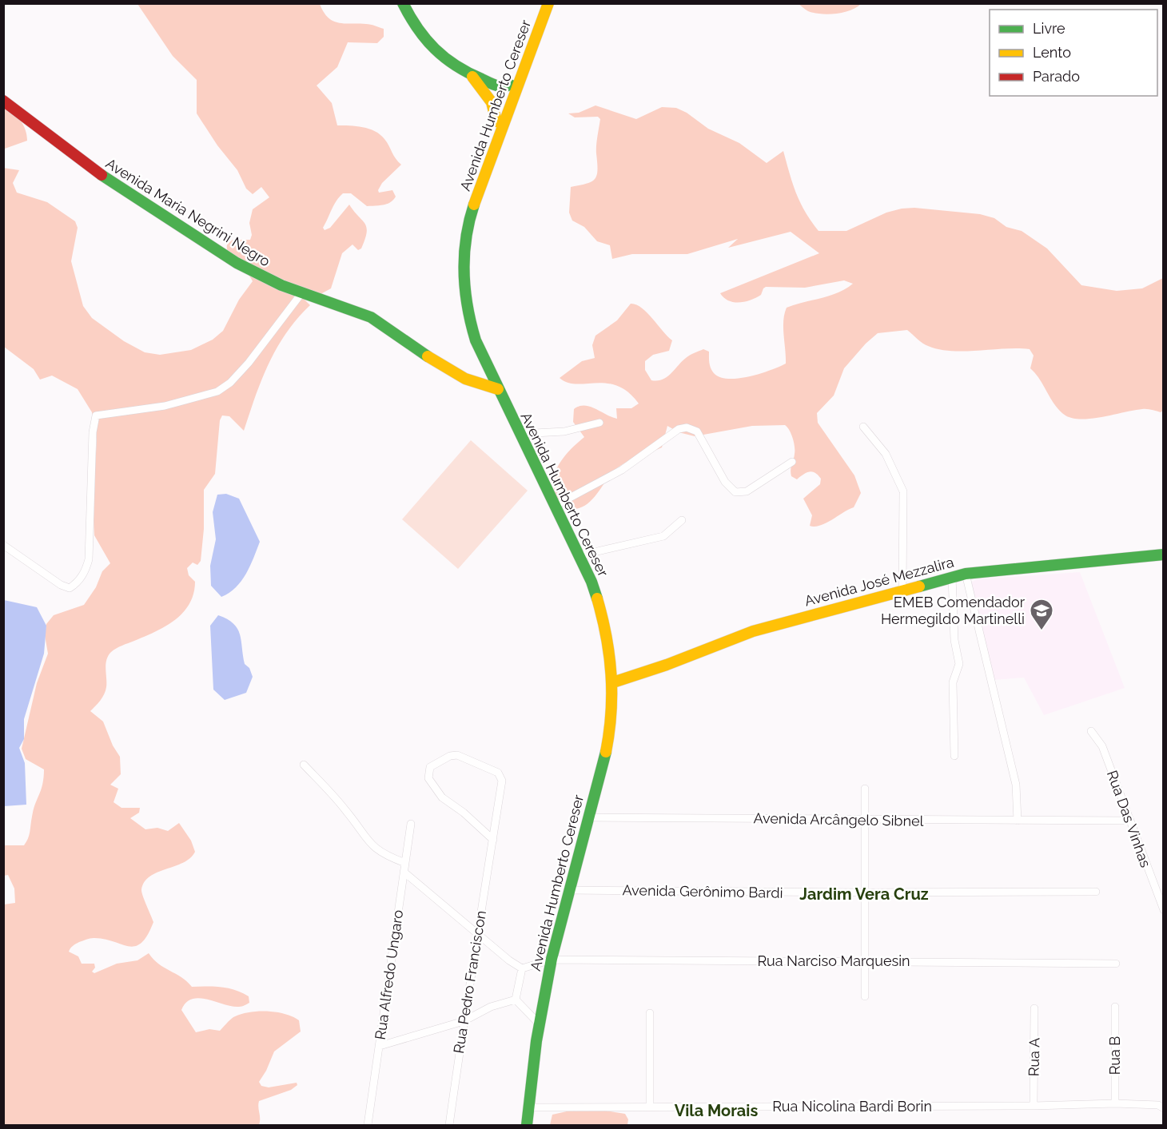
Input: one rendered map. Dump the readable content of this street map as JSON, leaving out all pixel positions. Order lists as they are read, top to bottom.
{
  "streets": {
    "main road": ["Avenida Humberto Cereser", "Avenida Maria Negrini Negro", "Avenida José Mezzalira"],
    "street": [
      "Rua Das Vinhas",
      "Avenida Arcângelo Sibnel",
      "Avenida Gerônimo Bardi",
      "Rua Narciso Marquesin",
      "Rua Alfredo Ungaro",
      "Rua Pedro Franciscon",
      "Rua B",
      "Rua A",
      "Rua Nicolina Bardi Borin"
    ]
  },
  "crossings": [
    ["Avenida Humberto Cereser", "Avenida Maria Negrini Negro"],
    ["Avenida Humberto Cereser", "Avenida José Mezzalira"],
    ["Avenida Humberto Cereser", "Avenida Arcângelo Sibnel"],
    ["Avenida Humberto Cereser", "Avenida Gerônimo Bardi"],
    ["Avenida Humberto Cereser", "Rua Narciso Marquesin"],
    ["Avenida Humberto Cereser", "Rua Nicolina Bardi Borin"],
    ["Rua Das Vinhas", "Avenida Arcângelo Sibnel"],
    ["Rua B", "Rua Nicolina Bardi Borin"],
    ["Rua A", "Rua Nicolina Bardi Borin"]
  ],
  "districts": ["Jardim Vera Cruz", "Vila Morais"],
  "places": {
    "school or university": ["EMEB Comendador Hermegildo Martinelli"]
  },
  "legend": ["Livre", "Lento", "Parado"]
}
